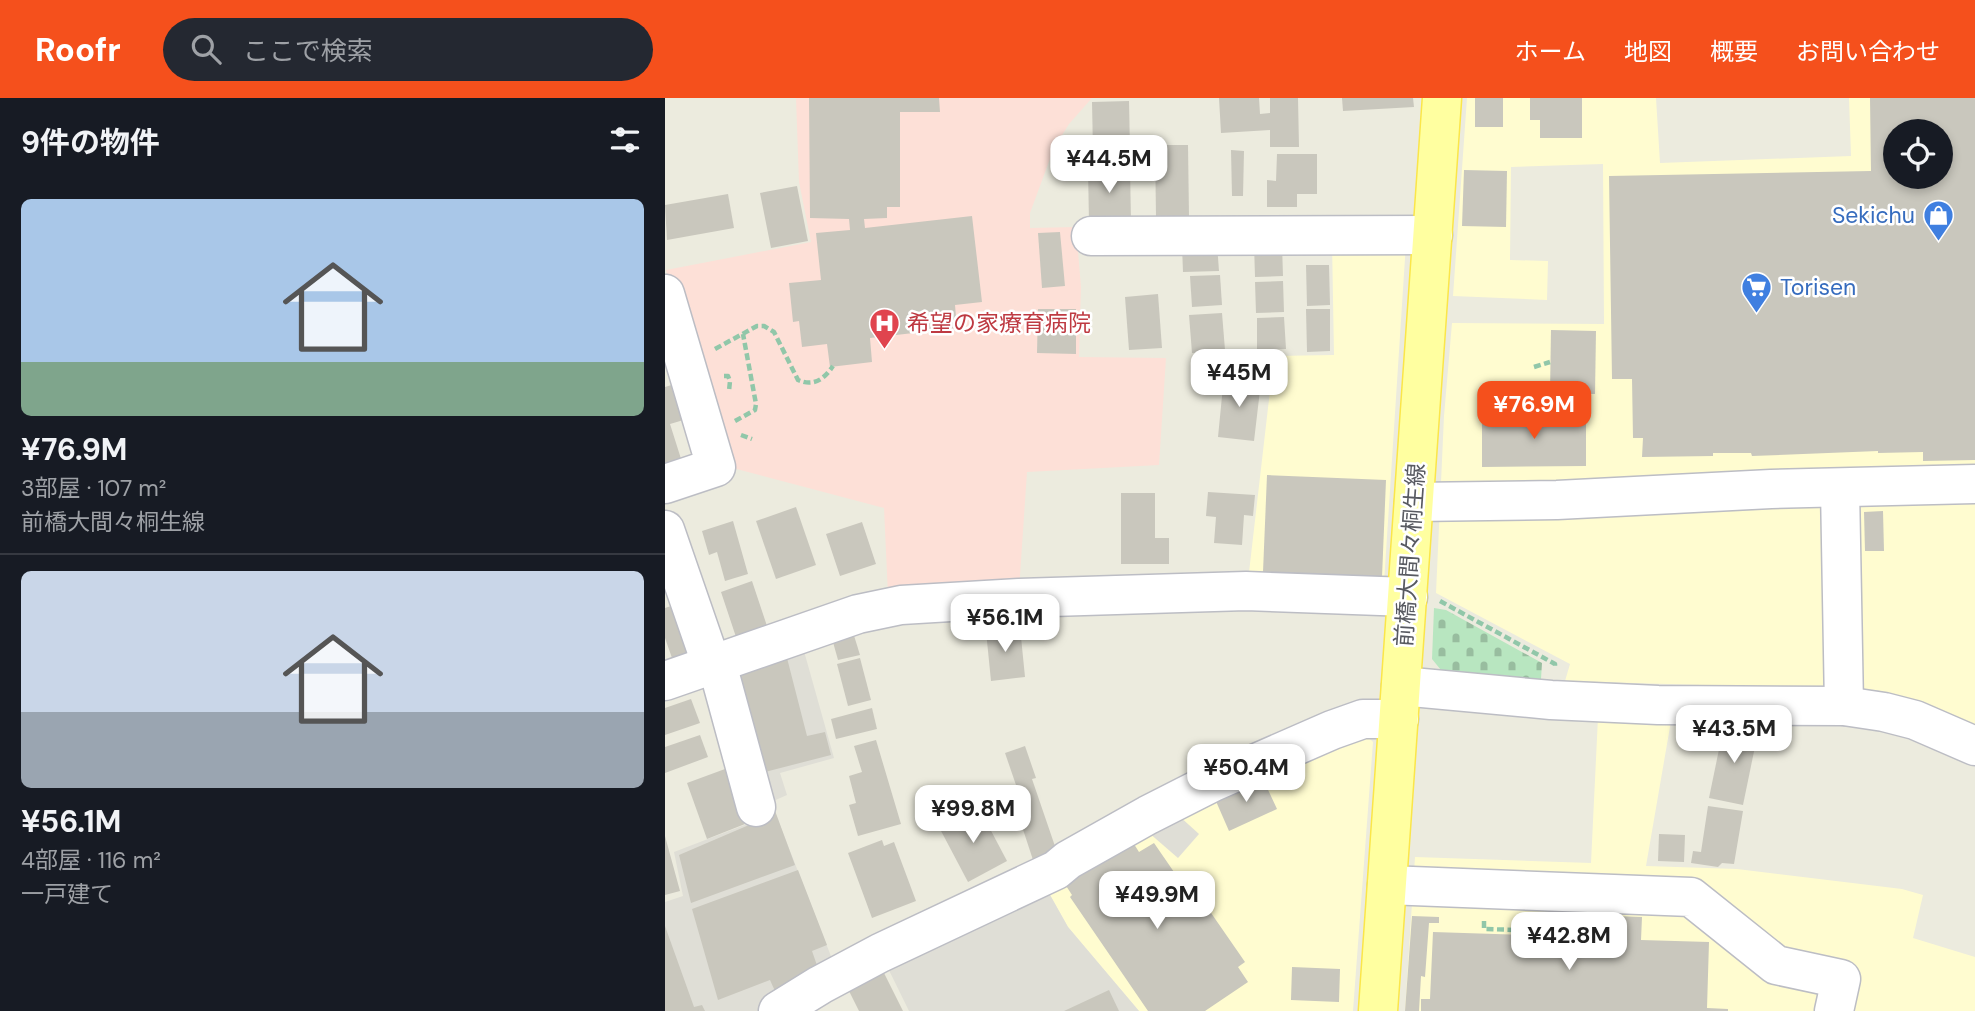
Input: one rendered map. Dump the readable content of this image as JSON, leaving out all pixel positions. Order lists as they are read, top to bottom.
{
  "streets": {
    "main road": ["前橋大間々桐生線"]
  },
  "places": {
    "shop": ["Sekichu"],
    "supermarket": ["Torisen"],
    "hospital": ["希望の家療育病院"]
  },
  "page": {
    "header": "Roofr",
    "search": "ここで検索",
    "nav": [
      "ホーム",
      "地図",
      "概要",
      "お問い合わせ"
    ],
    "heading": "9件の物件",
    "price": [
      "¥44.5M",
      "¥45M",
      "¥76.9M",
      "¥56.1M",
      "¥43.5M",
      "¥50.4M",
      "¥99.8M",
      "¥49.9M",
      "¥42.8M"
    ],
    "list": [
      {
        "name": "¥76.9M",
        "note": "3部屋 · 107 m² · 前橋大間々桐生線"
      },
      {
        "name": "¥56.1M",
        "note": "4部屋 · 116 m² · 一戸建て"
      }
    ]
  }
}
